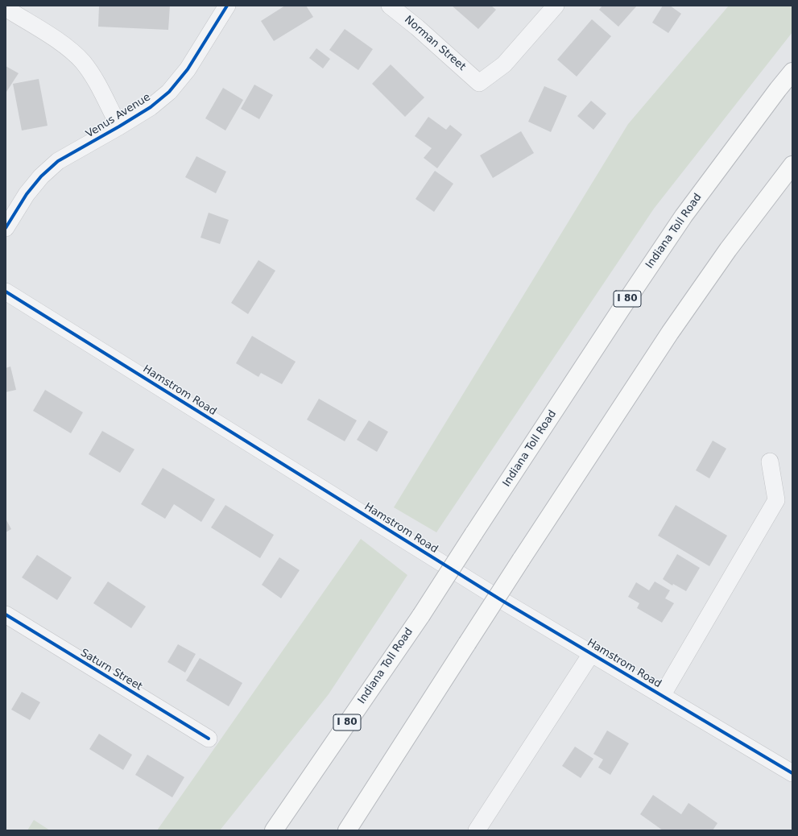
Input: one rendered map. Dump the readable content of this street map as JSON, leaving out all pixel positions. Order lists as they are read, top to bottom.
{
  "streets": {
    "highway": ["Indiana Toll Road", "I 80"],
    "street": [
      "Norman Street",
      "Venus Avenue",
      "Hamstrom Road",
      "Saturn Street"
    ]
  }
}
